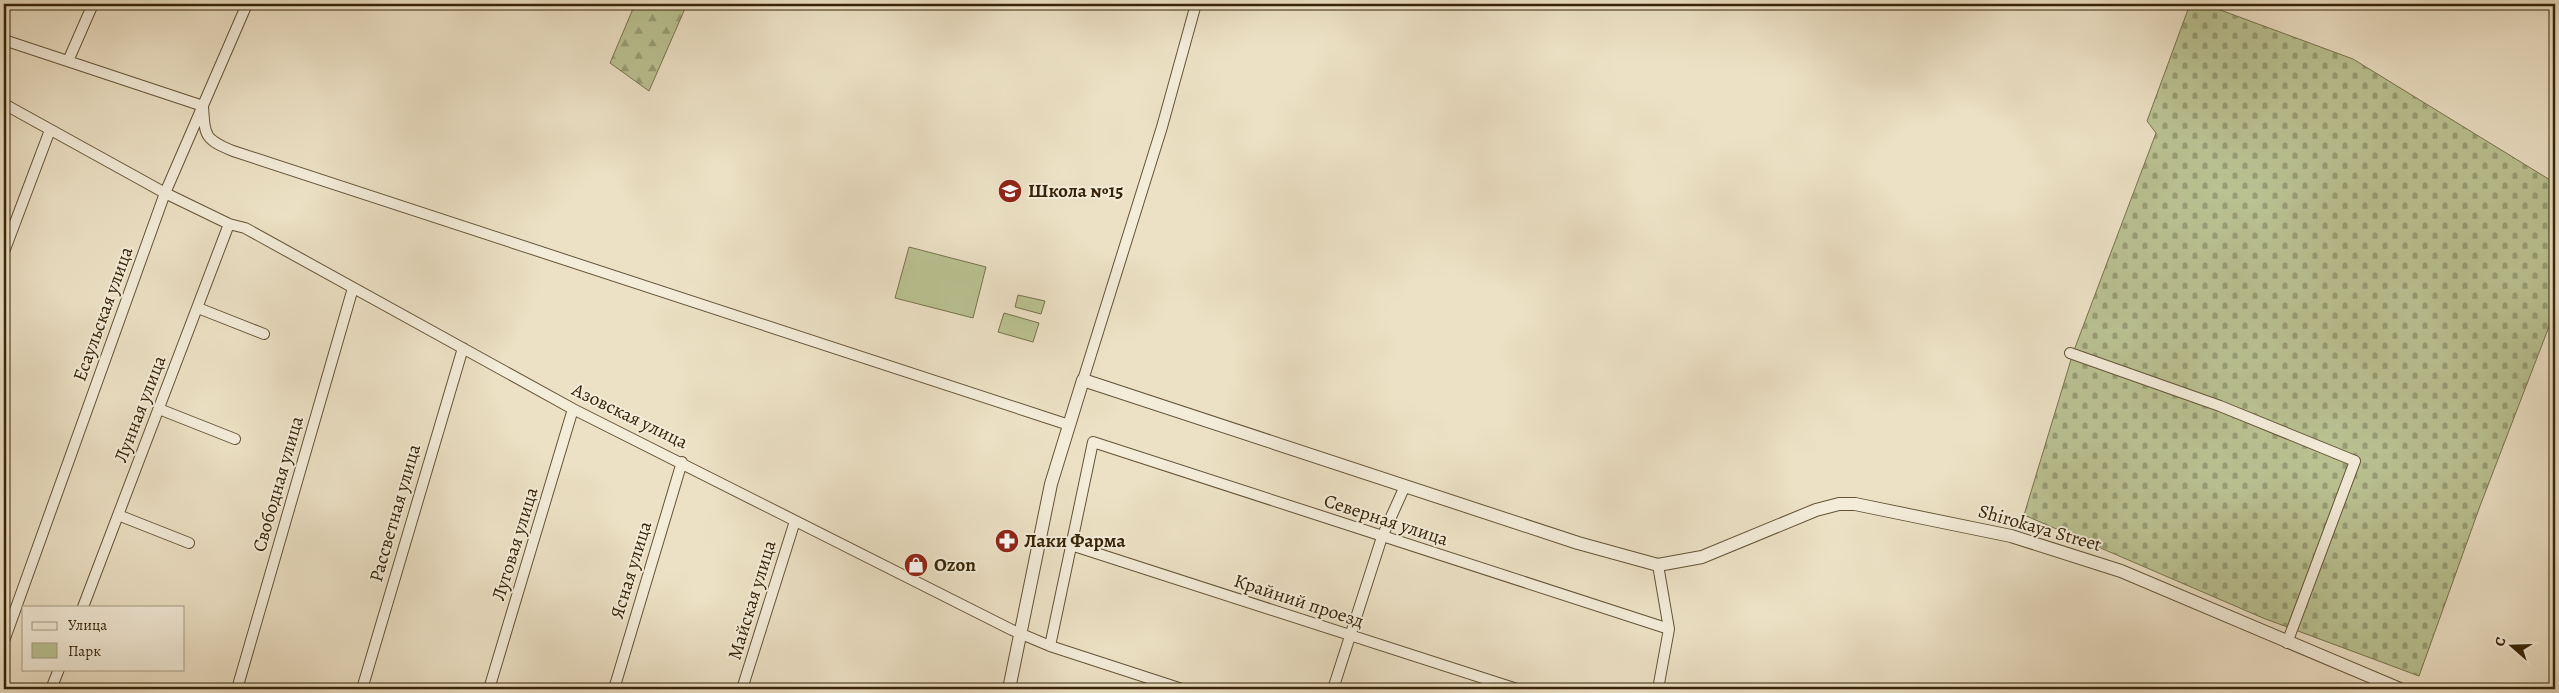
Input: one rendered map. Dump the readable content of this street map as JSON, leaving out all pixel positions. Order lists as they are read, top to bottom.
{
  "streets": {
    "street": [
      "Есаульская улица",
      "Лунная улица",
      "Азовская улица",
      "Свободная улица",
      "Рассветная улица",
      "Северная улица",
      "Shirokaya Street",
      "Луговая улица",
      "Ясная улица",
      "Майская улица",
      "Крайний проезд"
    ]
  },
  "crossings": [
    ["Есаульская улица", "Азовская улица"],
    ["Лунная улица", "Азовская улица"],
    ["Азовская улица", "Свободная улица"],
    ["Азовская улица", "Рассветная улица"],
    ["Азовская улица", "Луговая улица"],
    ["Азовская улица", "Ясная улица"],
    ["Азовская улица", "Майская улица"],
    ["Северная улица", "Крайний проезд"]
  ],
  "places": {
    "school or university": ["Школа №15"],
    "pharmacy": ["Лаки Фарма"],
    "shop": ["Ozon"]
  },
  "legend": ["Улица", "Парк"],
  "north": "left"
}
